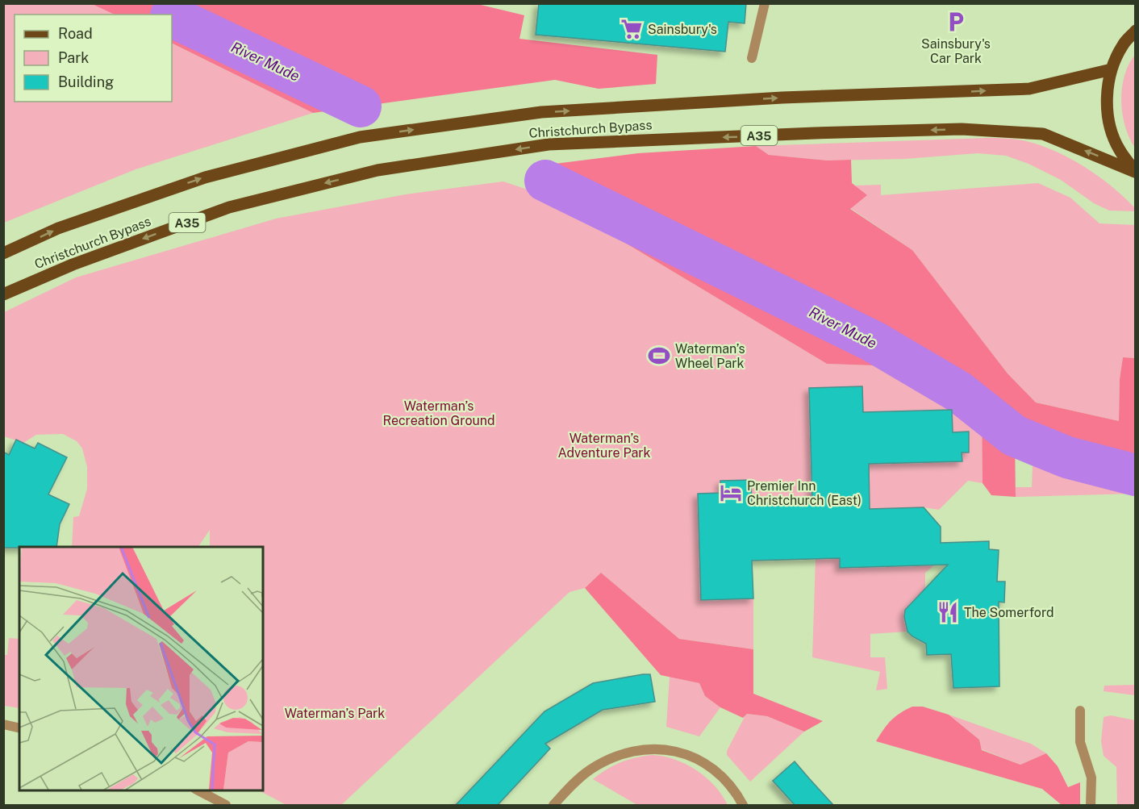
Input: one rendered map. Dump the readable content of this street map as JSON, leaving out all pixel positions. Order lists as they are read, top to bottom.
{
  "streets": {
    "main road": ["Christchurch Bypass", "A35"]
  },
  "water": ["River Mude"],
  "parks": ["Waterman’s Recreation Ground", "Waterman’s Adventure Park", "Waterman’s Park"],
  "places": {
    "parking": ["Sainsbury's Car Park"],
    "supermarket": ["Sainsbury's"],
    "sports": ["Waterman’s Wheel Park"],
    "hotel": ["Premier Inn Christchurch (East)"],
    "restaurant": ["The Somerford"]
  },
  "legend": ["Road", "Park", "Building"]
}
